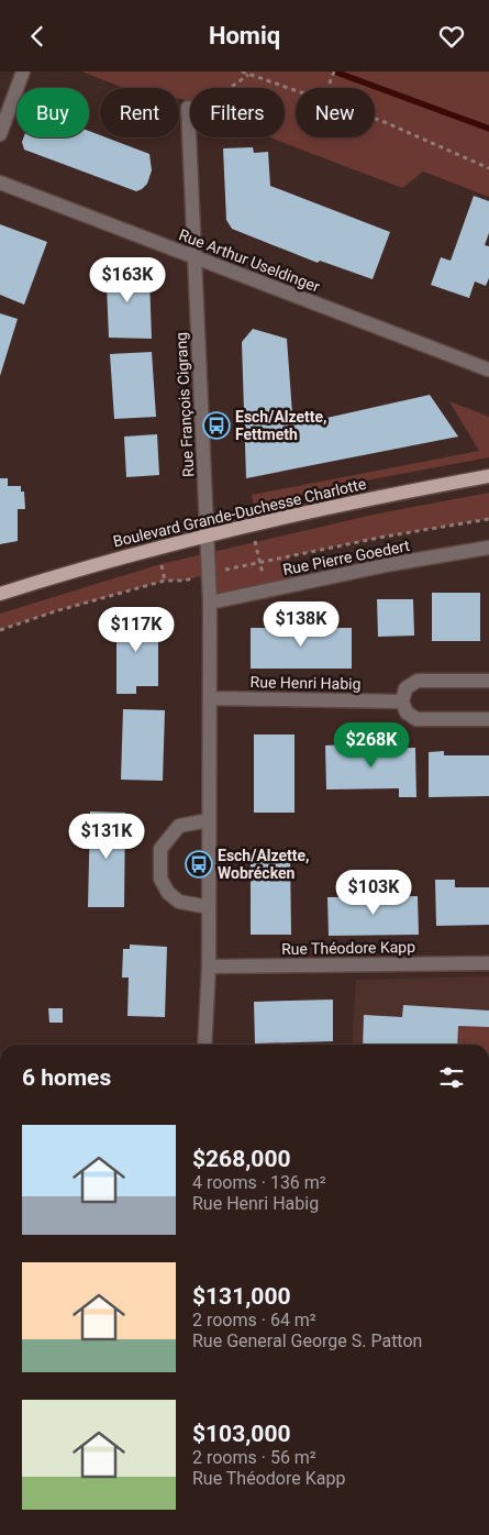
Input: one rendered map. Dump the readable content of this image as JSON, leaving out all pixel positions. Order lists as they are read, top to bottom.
{
  "streets": {
    "main road": ["Boulevard Grande-Duchesse Charlotte"],
    "street": [
      "Rue Arthur Useldinger",
      "Rue François Cigrang",
      "Rue Pierre Goedert",
      "Rue Henri Habig",
      "Rue Théodore Kapp"
    ]
  },
  "crossings": [
    ["Rue Arthur Useldinger", "Rue François Cigrang"],
    ["Rue François Cigrang", "Boulevard Grande-Duchesse Charlotte"],
    ["Rue François Cigrang", "Rue Pierre Goedert"],
    ["Rue François Cigrang", "Rue Henri Habig"],
    ["Rue François Cigrang", "Rue Théodore Kapp"]
  ],
  "places": {
    "bus stop": ["Esch/Alzette, Fettmeth", "Esch/Alzette, Wobrécken"]
  },
  "page": {
    "header": "Homiq",
    "chip": [
      "Buy",
      "Rent",
      "Filters",
      "New"
    ],
    "price": [
      "$163K",
      "$138K",
      "$117K",
      "$268K",
      "$131K",
      "$103K"
    ],
    "heading": "6 homes",
    "list": [
      {
        "name": "$268,000",
        "note": "4 rooms · 136 m² · Rue Henri Habig"
      },
      {
        "name": "$131,000",
        "note": "2 rooms · 64 m² · Rue General George S. Patton"
      },
      {
        "name": "$103,000",
        "note": "2 rooms · 56 m² · Rue Théodore Kapp"
      }
    ]
  }
}
